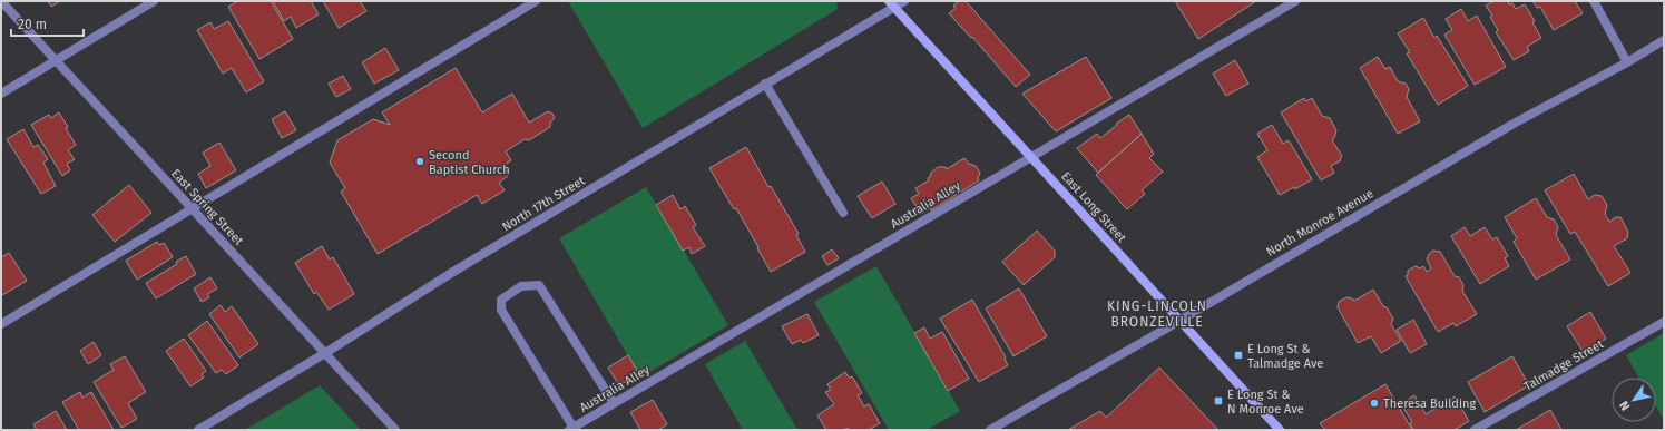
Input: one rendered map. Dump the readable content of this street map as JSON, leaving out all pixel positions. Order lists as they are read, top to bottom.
{
  "streets": {
    "street": [
      "North 17th Street",
      "Australia Alley",
      "East Spring Street",
      "East Long Street",
      "North Monroe Avenue",
      "Talmadge Street"
    ]
  },
  "crossings": [
    ["North 17th Street", "East Spring Street"],
    ["North 17th Street", "East Long Street"],
    ["Australia Alley", "East Long Street"],
    ["East Long Street", "North Monroe Avenue"]
  ],
  "districts": ["KING-LINCOLN BRONZEVILLE"],
  "places": {
    "other": ["Second Baptist Church", "Theresa Building"],
    "transit": ["E Long St & Talmadge Ave", "E Long St & N Monroe Ave"]
  },
  "scale_bar": "20 m",
  "north": "bottom left"
}
